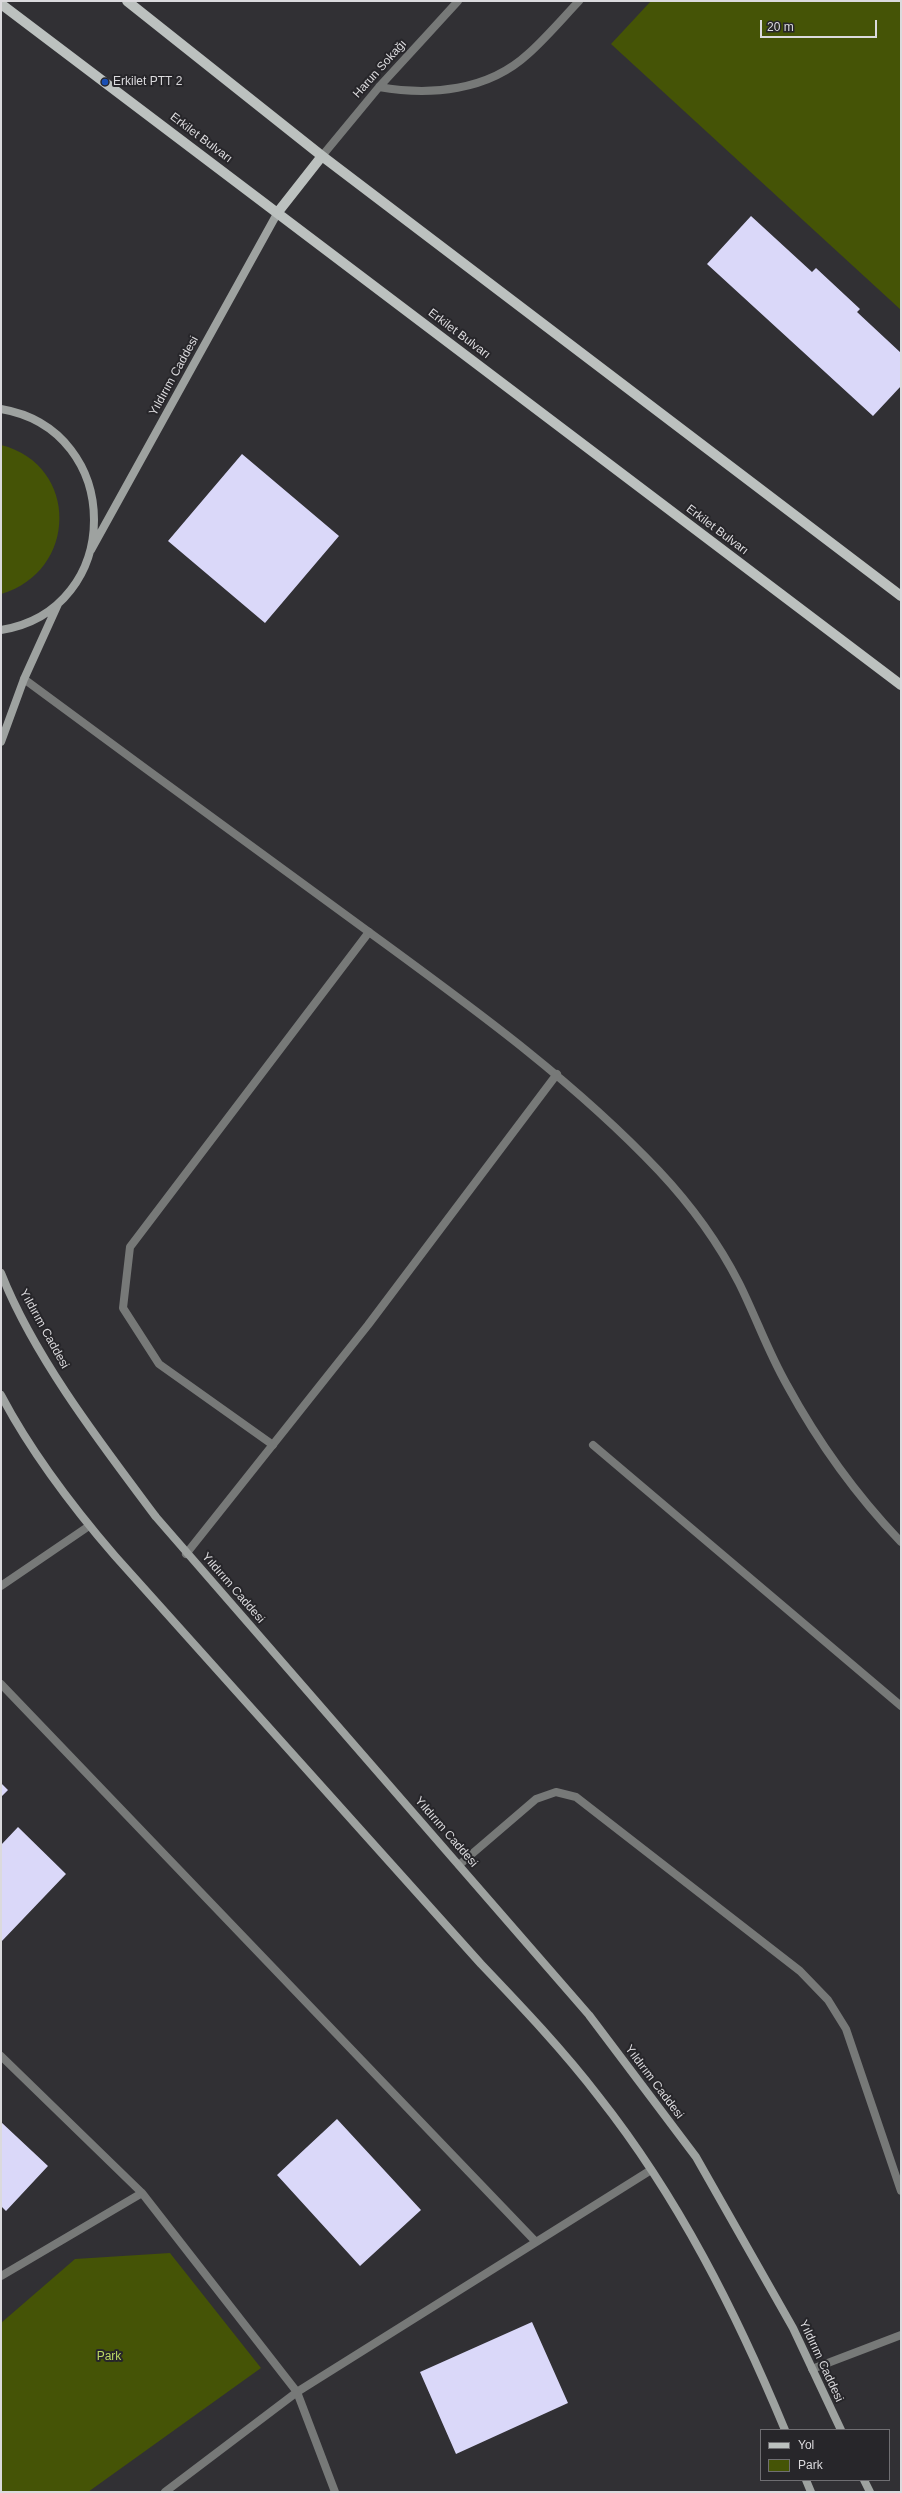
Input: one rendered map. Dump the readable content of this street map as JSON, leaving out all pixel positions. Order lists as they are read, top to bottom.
{
  "streets": {
    "main road": ["Erkilet Bulvarı"],
    "street": ["Harun Sokağı", "Yıldırım Caddesi"]
  },
  "crossings": [
    ["Erkilet Bulvarı", "Yıldırım Caddesi"]
  ],
  "parks": ["Park"],
  "places": ["Erkilet PTT 2"],
  "legend": ["Yol", "Park"],
  "scale_bar": "20 m"
}
